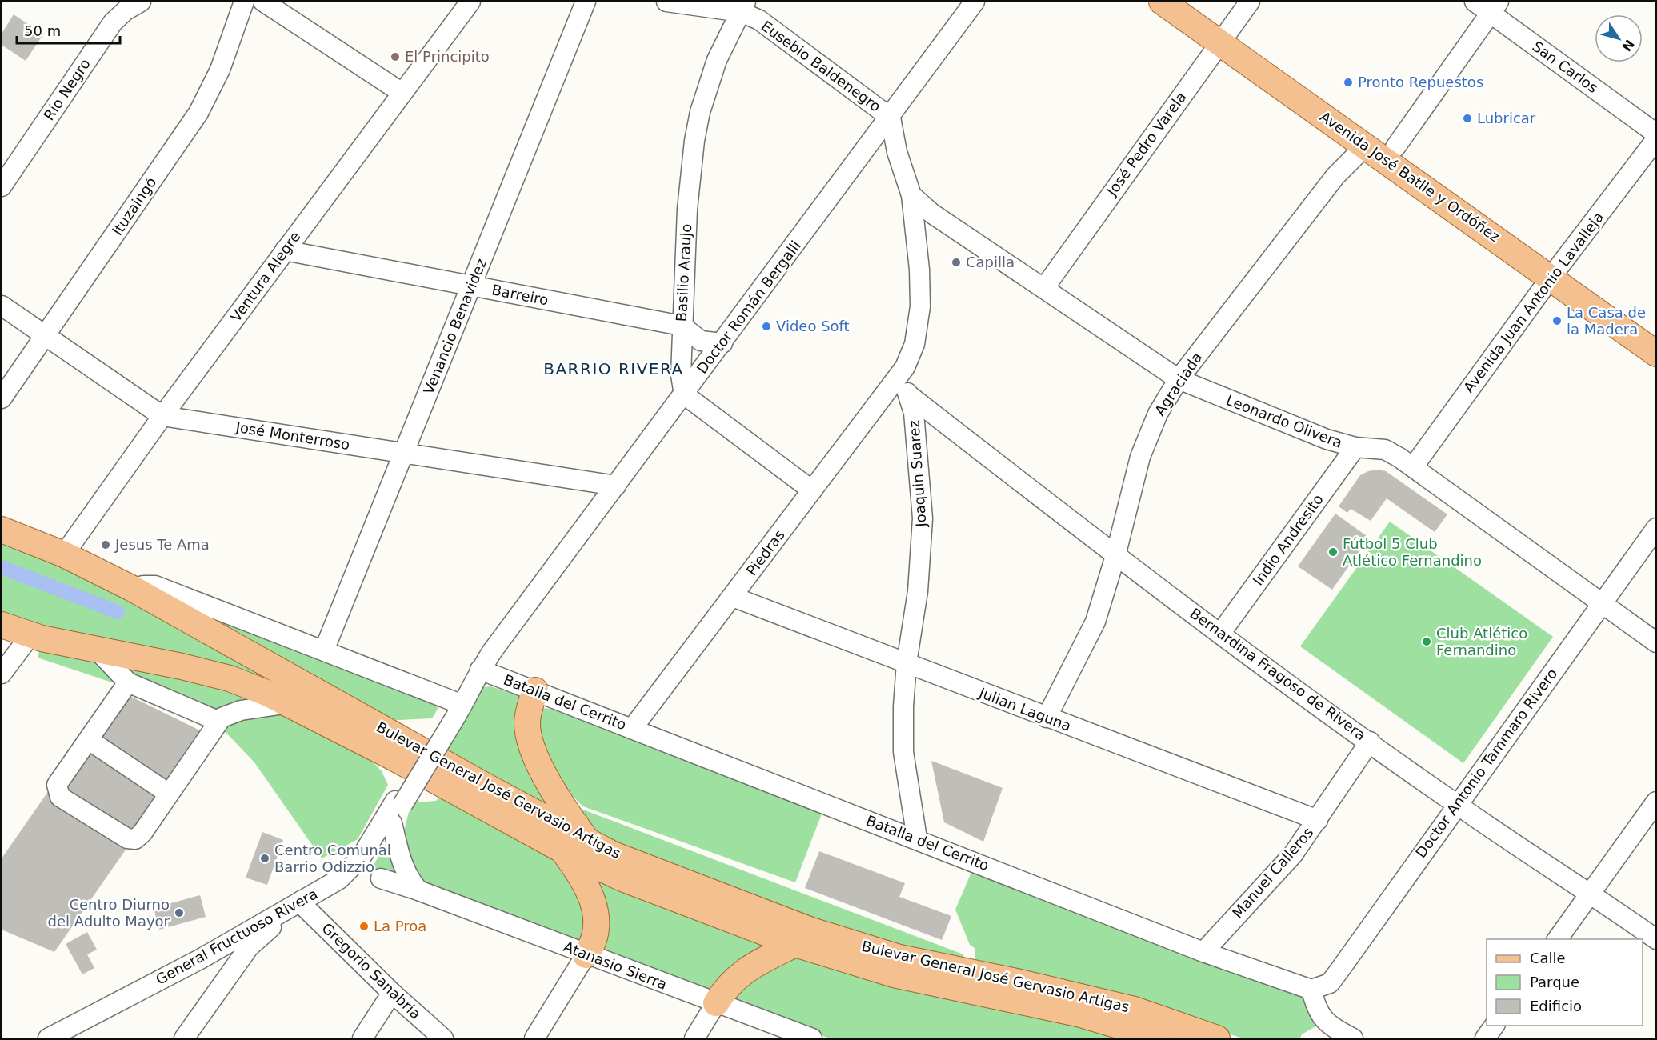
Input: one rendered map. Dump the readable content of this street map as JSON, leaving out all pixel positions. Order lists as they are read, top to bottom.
{
  "streets": {
    "main road": ["Avenida José Batlle y Ordóñez", "Bulevar General José Gervasio Artigas"],
    "street": [
      "Eusebio Baldenegro",
      "San Carlos",
      "Río Negro",
      "José Pedro Varela",
      "Ituzaingó",
      "Basilio Araujo",
      "Ventura Alegre",
      "Barreiro",
      "Avenida Juan Antonio Lavalleja",
      "Doctor Román Bergalli",
      "Venancio Benavidez",
      "Agraciada",
      "Leonardo Olivera",
      "José Monterroso",
      "Joaquin Suarez",
      "Indio Andresito",
      "Piedras",
      "Bernardina Fragoso de Rivera",
      "Batalla del Cerrito",
      "Julian Laguna",
      "Doctor Antonio Tammaro Rivero",
      "Manuel Calleros",
      "General Fructuoso Rivera",
      "Atanasio Sierra",
      "Gregorio Sanabria"
    ]
  },
  "crossings": [
    ["Eusebio Baldenegro", "Basilio Araujo"],
    ["Eusebio Baldenegro", "Doctor Román Bergalli"],
    ["José Pedro Varela", "Avenida José Batlle y Ordóñez"],
    ["José Pedro Varela", "Leonardo Olivera"],
    ["Avenida José Batlle y Ordóñez", "Avenida Juan Antonio Lavalleja"],
    ["Avenida José Batlle y Ordóñez", "Agraciada"],
    ["Ituzaingó", "José Monterroso"],
    ["Basilio Araujo", "Barreiro"],
    ["Basilio Araujo", "Doctor Román Bergalli"],
    ["Ventura Alegre", "Barreiro"],
    ["Ventura Alegre", "José Monterroso"],
    ["Ventura Alegre", "Bulevar General José Gervasio Artigas"],
    ["Barreiro", "Doctor Román Bergalli"],
    ["Barreiro", "Venancio Benavidez"],
    ["Avenida Juan Antonio Lavalleja", "Leonardo Olivera"],
    ["Doctor Román Bergalli", "José Monterroso"],
    ["Doctor Román Bergalli", "Batalla del Cerrito"],
    ["Doctor Román Bergalli", "General Fructuoso Rivera"],
    ["Venancio Benavidez", "José Monterroso"],
    ["Agraciada", "Leonardo Olivera"],
    ["Agraciada", "Bernardina Fragoso de Rivera"],
    ["Agraciada", "Julian Laguna"],
    ["Leonardo Olivera", "Indio Andresito"],
    ["Leonardo Olivera", "Doctor Antonio Tammaro Rivero"],
    ["Joaquin Suarez", "Piedras"],
    ["Joaquin Suarez", "Bernardina Fragoso de Rivera"],
    ["Joaquin Suarez", "Batalla del Cerrito"],
    ["Joaquin Suarez", "Julian Laguna"],
    ["Indio Andresito", "Bernardina Fragoso de Rivera"],
    ["Piedras", "Batalla del Cerrito"],
    ["Piedras", "Julian Laguna"],
    ["Bernardina Fragoso de Rivera", "Doctor Antonio Tammaro Rivero"],
    ["Bernardina Fragoso de Rivera", "Manuel Calleros"],
    ["Batalla del Cerrito", "Doctor Antonio Tammaro Rivero"],
    ["Batalla del Cerrito", "Manuel Calleros"],
    ["Julian Laguna", "Manuel Calleros"],
    ["General Fructuoso Rivera", "Gregorio Sanabria"]
  ],
  "districts": ["BARRIO RIVERA"],
  "places": [
    "El Principito",
    "Pronto Repuestos",
    "Lubricar",
    "Capilla",
    "La Casa de la Madera",
    "Video Soft",
    "Jesus Te Ama",
    "Fútbol 5 Club Atlético Fernandino",
    "Club Atlético Fernandino",
    "Centro Comunal Barrio Odizzio",
    "Centro Diurno del Adulto Mayor",
    "La Proa"
  ],
  "legend": ["Calle", "Parque", "Edificio"],
  "scale_bar": "50 m",
  "north": "bottom right"
}
